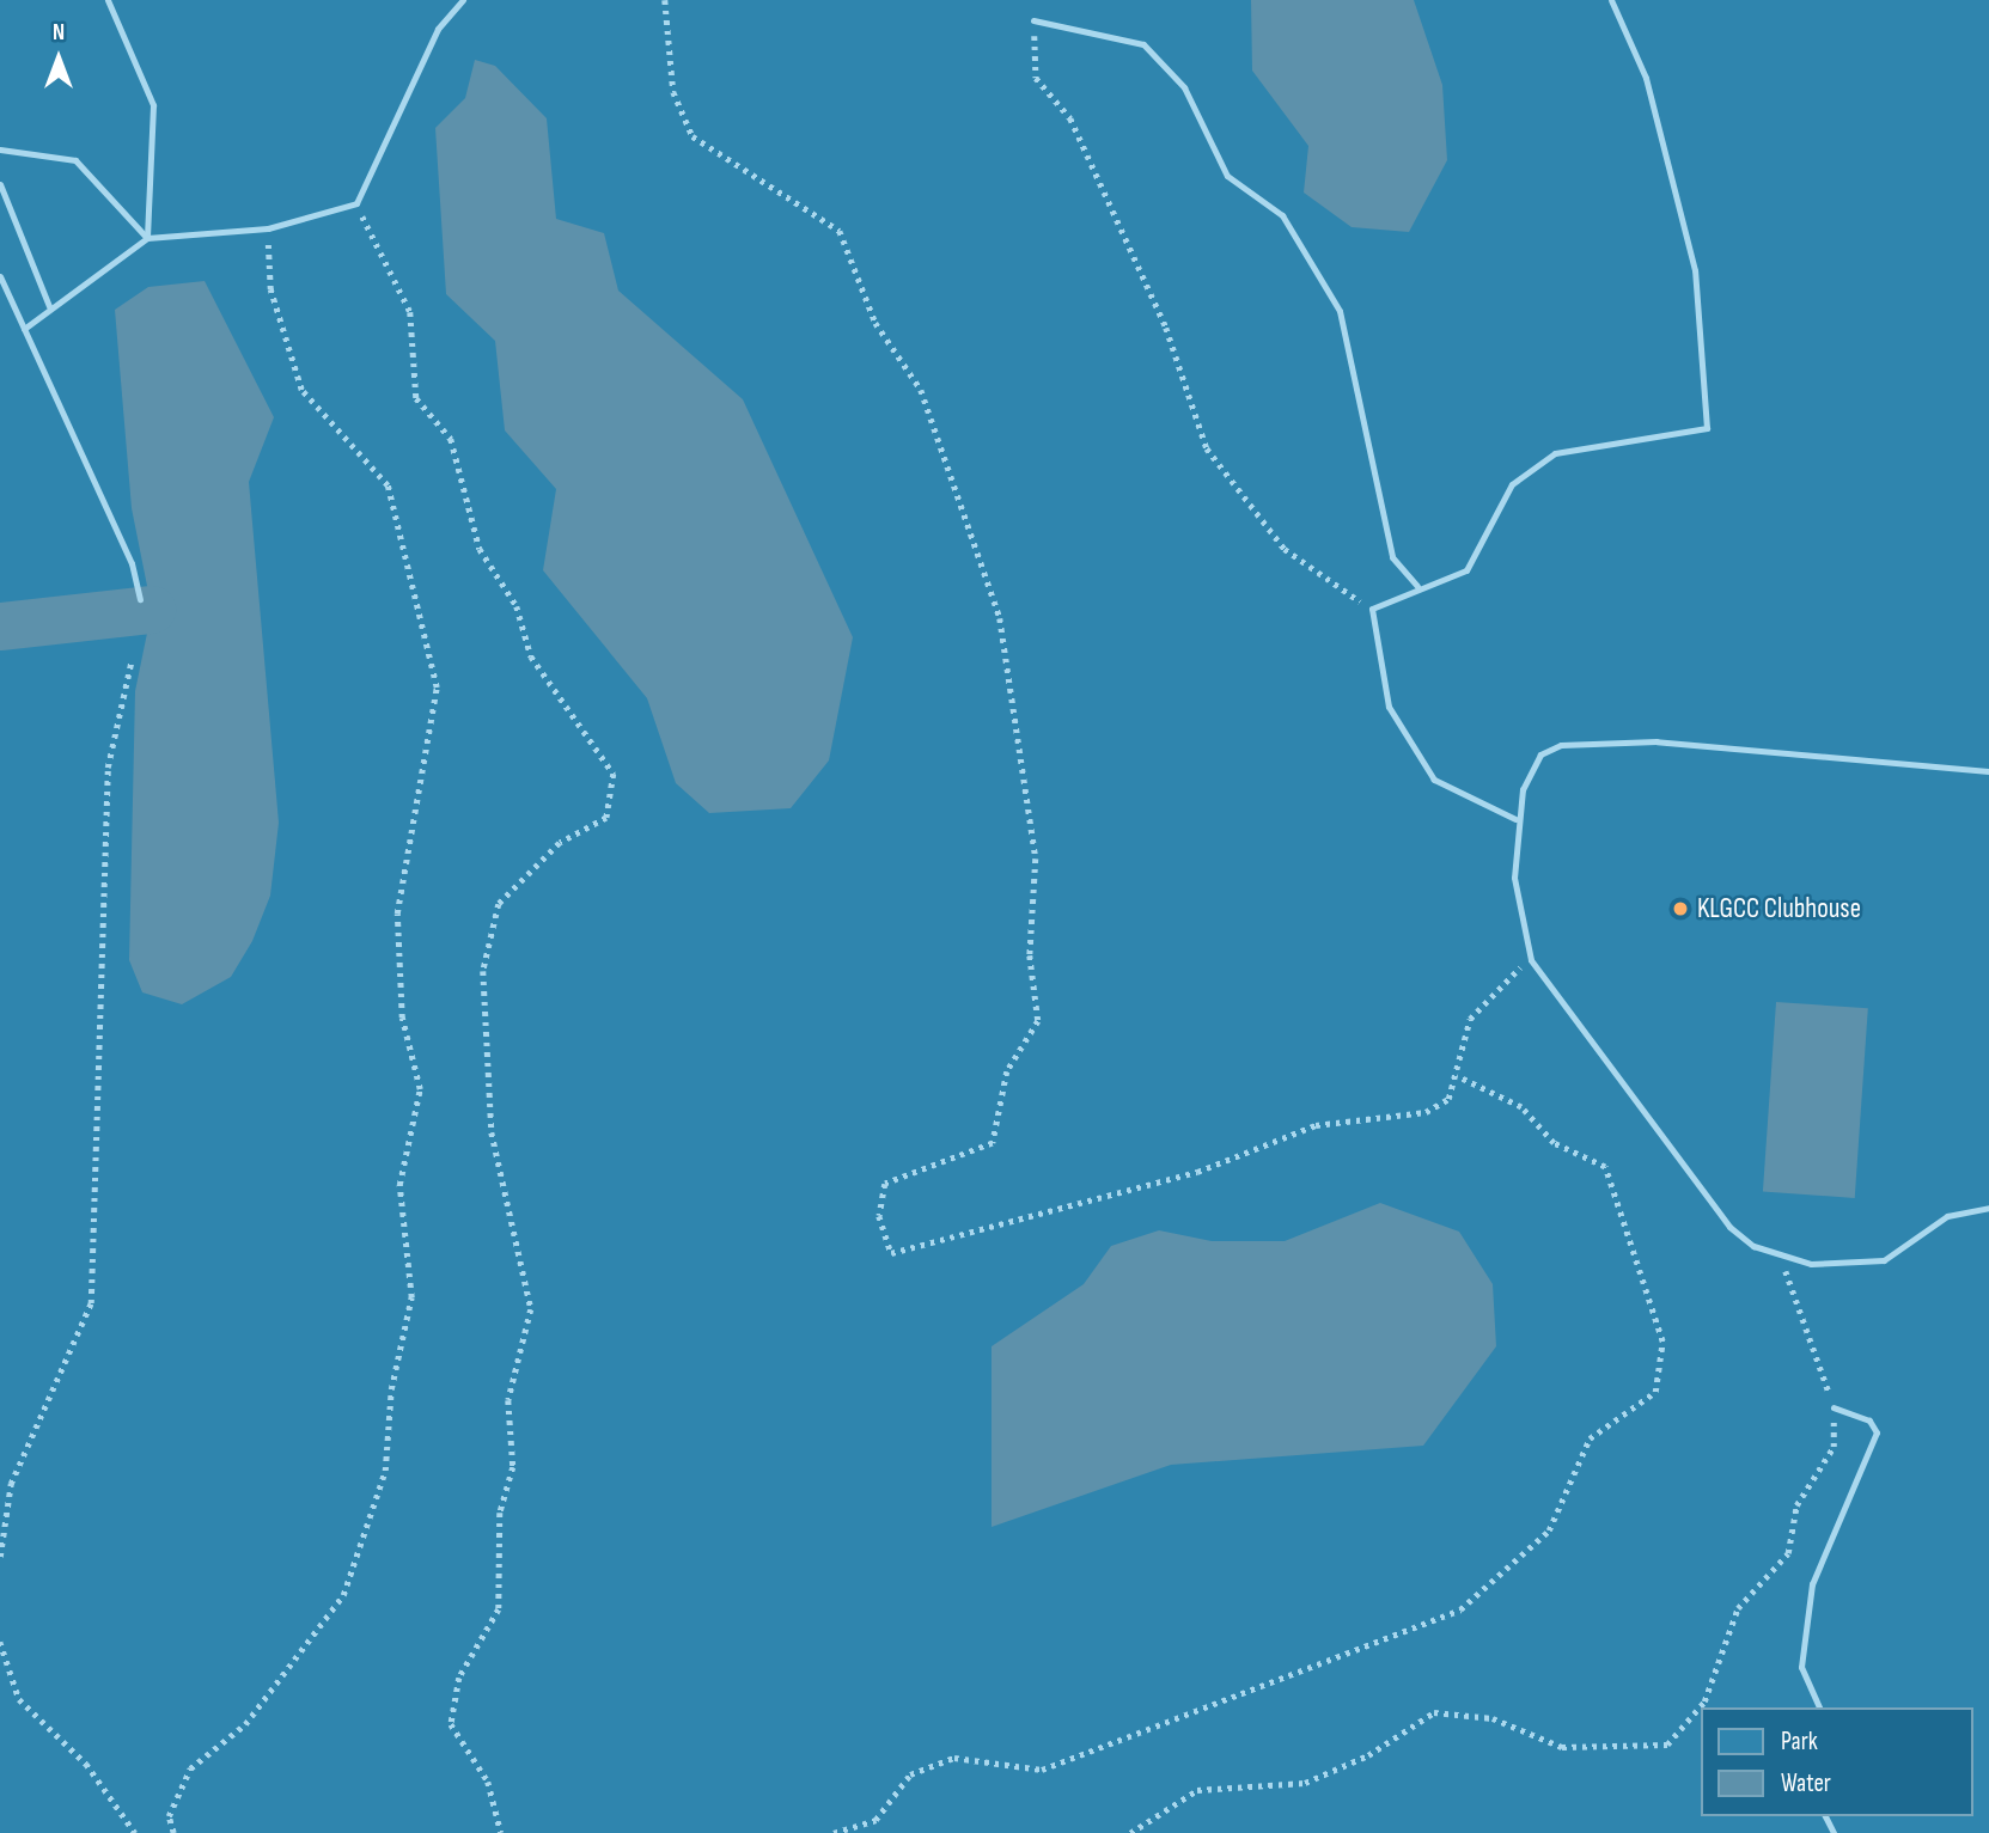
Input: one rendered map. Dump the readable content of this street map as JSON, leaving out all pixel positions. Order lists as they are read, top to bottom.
{
  "places": ["KLGCC Clubhouse"],
  "legend": ["Park", "Water"],
  "north": "top"
}
